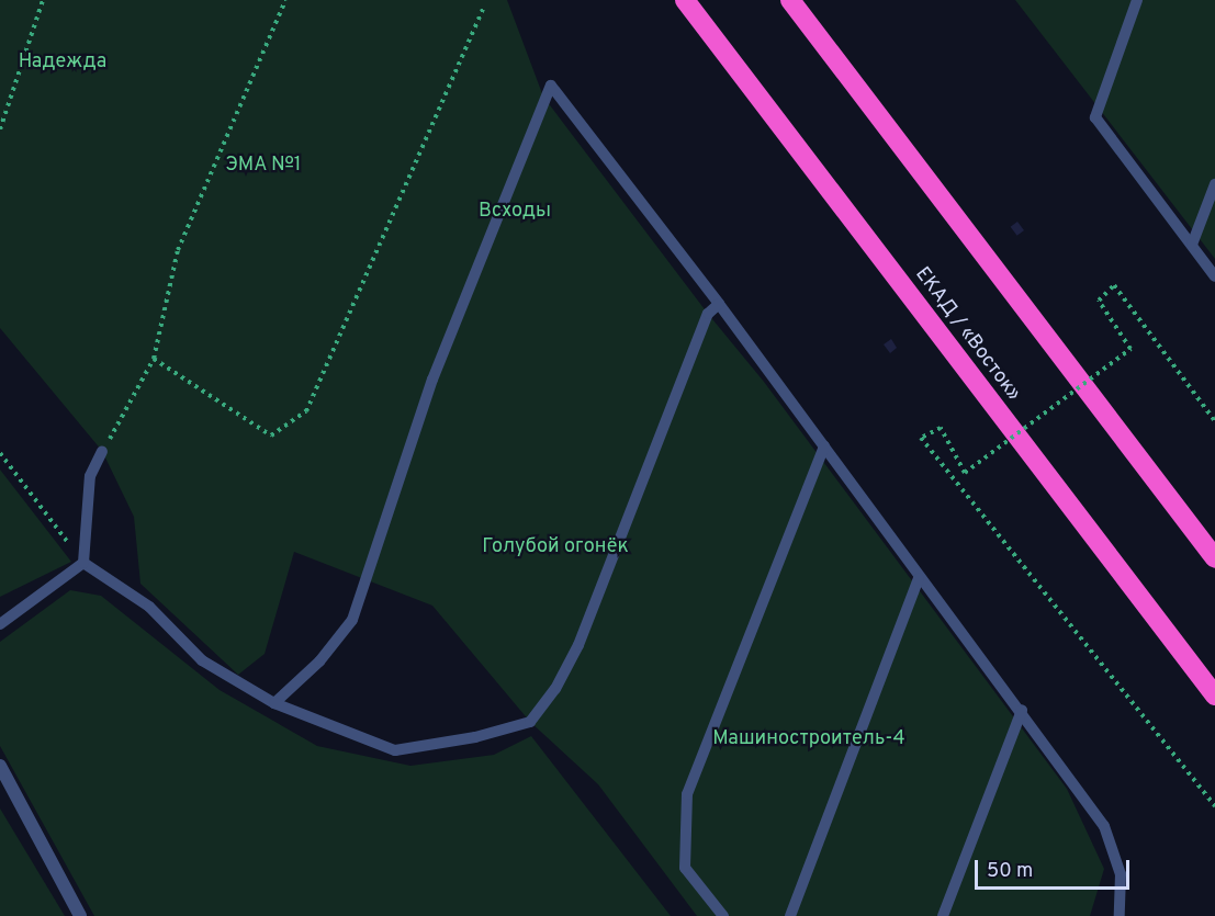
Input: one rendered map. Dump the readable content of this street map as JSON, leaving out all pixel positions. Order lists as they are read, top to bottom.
{
  "streets": {
    "highway": ["ЕКАД / «Восток»"]
  },
  "parks": [
    "Надежда",
    "ЭМА №1",
    "Всходы",
    "Голубой огонёк",
    "Машиностроитель-4"
  ],
  "scale_bar": "50 m"
}
